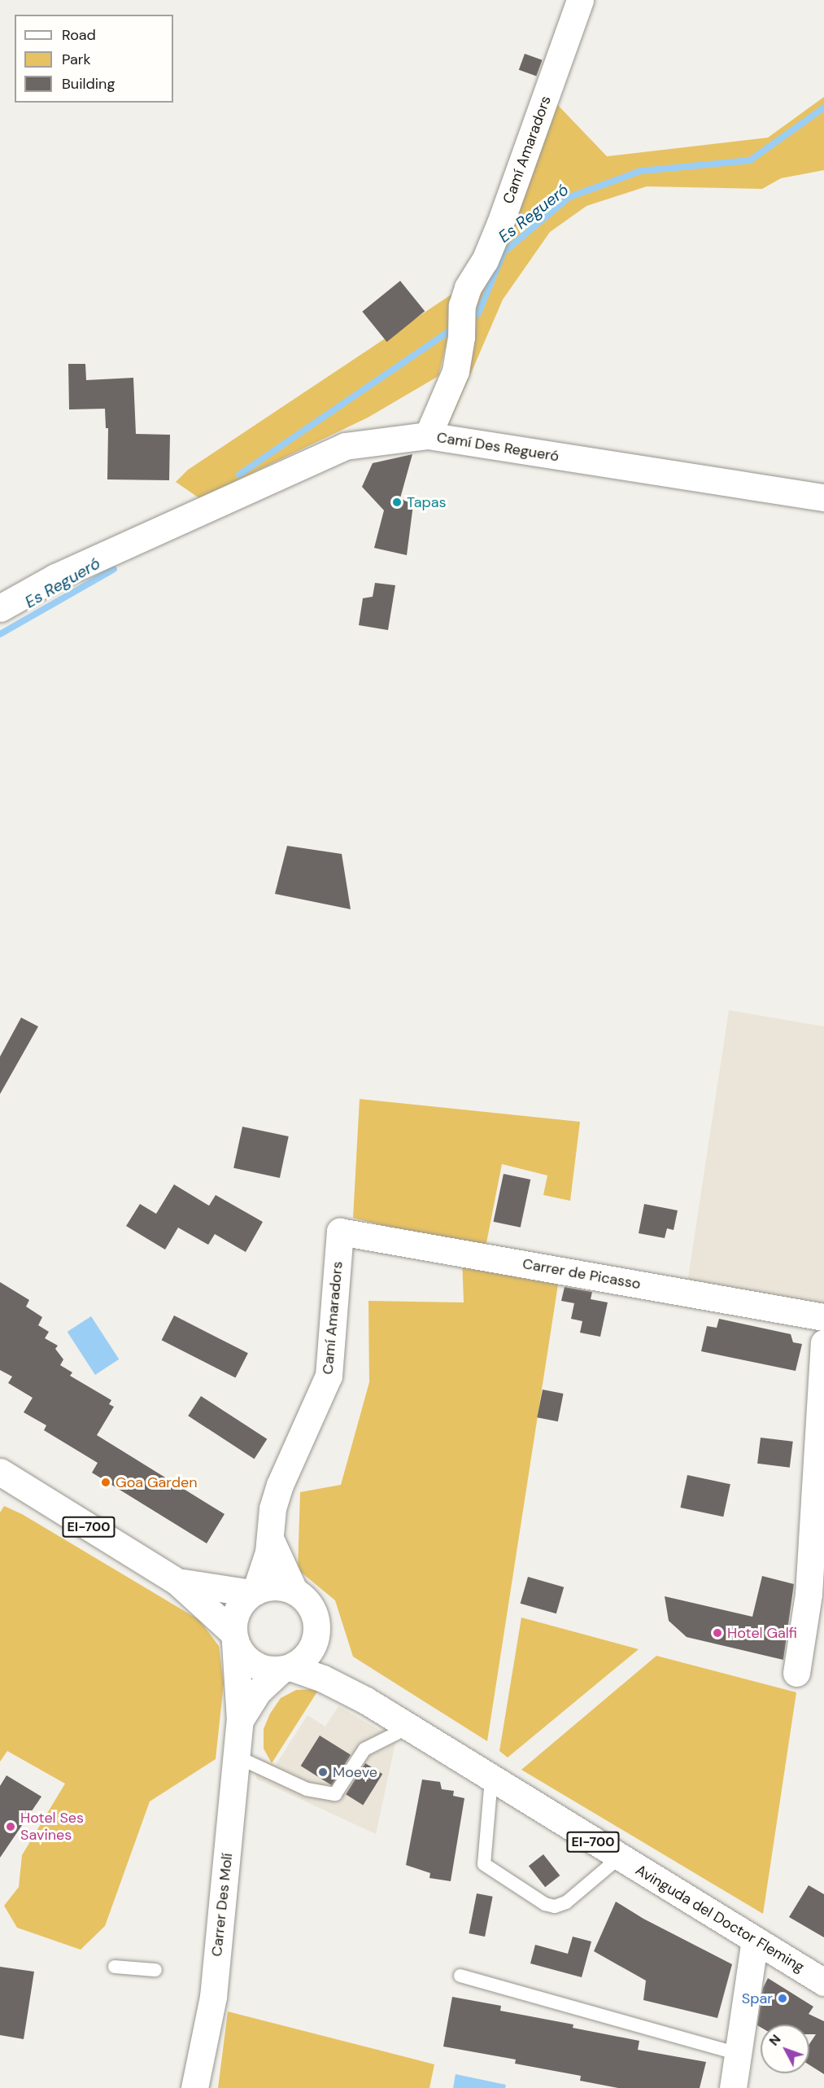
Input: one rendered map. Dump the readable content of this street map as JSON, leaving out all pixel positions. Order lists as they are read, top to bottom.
{
  "streets": {
    "street": [
      "Camí Amaradors",
      "Camí Des Regueró",
      "Carrer de Picasso",
      "EI-700",
      "Carrer Des Molí",
      "Avinguda del Doctor Fleming"
    ]
  },
  "crossings": [
    ["Camí Amaradors", "Camí Des Regueró"],
    ["Camí Amaradors", "Carrer de Picasso"],
    ["Camí Amaradors", "Carrer Des Molí"],
    ["Camí Amaradors", "Avinguda del Doctor Fleming"],
    ["Carrer Des Molí", "Avinguda del Doctor Fleming"]
  ],
  "water": ["Es Regueró"],
  "places": [
    "Tapas",
    "Goa Garden",
    "Hotel Galfi",
    "Moeve",
    "Hotel Ses Savines",
    "Spar"
  ],
  "legend": ["Road", "Park", "Building"],
  "north": "top left"
}
